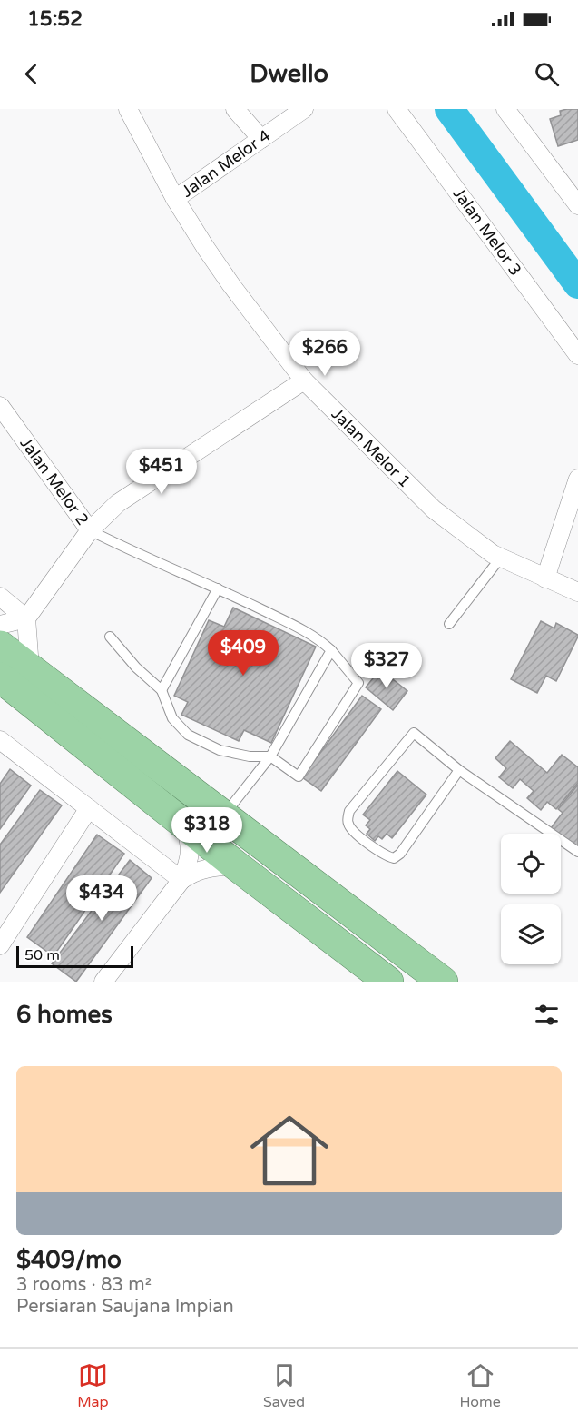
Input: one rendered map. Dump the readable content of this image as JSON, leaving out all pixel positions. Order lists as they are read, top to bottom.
{
  "streets": {
    "street": [
      "Jalan Melor 4",
      "Jalan Melor 3",
      "Jalan Melor 1",
      "Jalan Melor 2"
    ]
  },
  "crossings": [
    ["Jalan Melor 4", "Jalan Melor 1"]
  ],
  "scale_bar": "50 m",
  "page": {
    "status": "15:52",
    "header": "Dwello",
    "price": [
      "$266",
      "$451",
      "$409",
      "$327",
      "$318",
      "$434"
    ],
    "scale": "50 m",
    "heading": "6 homes",
    "list": [
      {
        "name": "$409/mo",
        "note": "3 rooms · 83 m² · Persiaran Saujana Impian"
      }
    ],
    "tabs": ["Map", "Saved", "Home"]
  }
}
